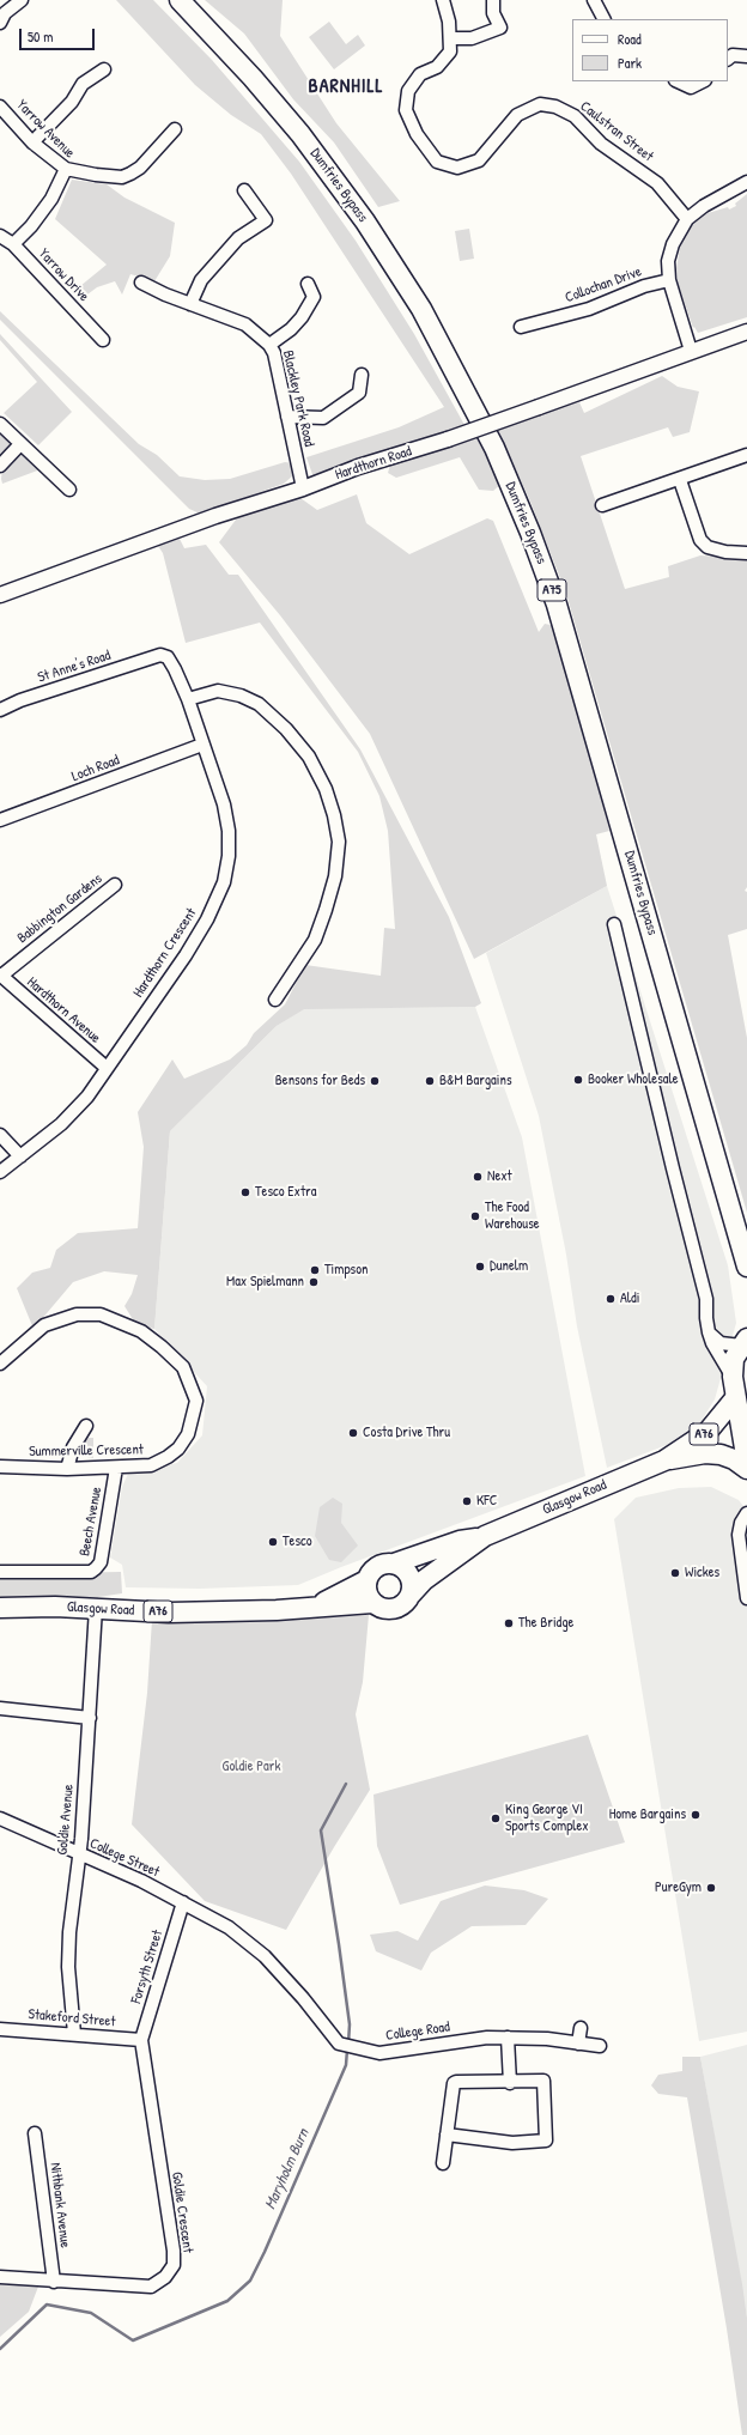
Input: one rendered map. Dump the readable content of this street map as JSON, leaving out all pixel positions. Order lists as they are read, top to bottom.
{
  "streets": {
    "main road": [
      "Dumfries Bypass",
      "A75",
      "A76",
      "Glasgow Road"
    ],
    "street": [
      "Yarrow Avenue",
      "Caulstran Street",
      "Yarrow Drive",
      "Collochan Drive",
      "Blackley Park Road",
      "Hardthorn Road",
      "St Anne's Road",
      "Loch Road",
      "Babbington Gardens",
      "Hardthorn Crescent",
      "Hardthorn Avenue",
      "Summerville Crescent",
      "Beech Avenue",
      "Goldie Avenue",
      "College Street",
      "Forsyth Street",
      "Stakeford Street",
      "College Road",
      "Nithbank Avenue",
      "Goldie Crescent"
    ]
  },
  "crossings": [
    ["Yarrow Avenue", "Yarrow Drive"],
    ["Blackley Park Road", "Hardthorn Road"],
    ["St Anne's Road", "Hardthorn Crescent"],
    ["Loch Road", "Hardthorn Crescent"],
    ["Babbington Gardens", "Hardthorn Avenue"],
    ["Hardthorn Crescent", "Hardthorn Avenue"],
    ["A76", "Glasgow Road"],
    ["Summerville Crescent", "Beech Avenue"],
    ["Glasgow Road", "Goldie Avenue"],
    ["Goldie Avenue", "College Street"],
    ["Goldie Avenue", "Stakeford Street"],
    ["College Street", "Forsyth Street"],
    ["College Street", "College Road"],
    ["Forsyth Street", "Stakeford Street"],
    ["Forsyth Street", "College Road"],
    ["Forsyth Street", "Goldie Crescent"],
    ["Stakeford Street", "Goldie Crescent"],
    ["Nithbank Avenue", "Goldie Crescent"]
  ],
  "districts": ["BARNHILL"],
  "water": ["Maryholm Burn"],
  "parks": ["Goldie Park"],
  "places": [
    "Booker Wholesale",
    "Bensons for Beds",
    "B&M Bargains",
    "Next",
    "Tesco Extra",
    "The Food Warehouse",
    "Dunelm",
    "Timpson",
    "Max Spielmann",
    "Aldi",
    "Costa Drive Thru",
    "KFC",
    "Tesco",
    "Wickes",
    "The Bridge",
    "Home Bargains",
    "King George VI Sports Complex",
    "PureGym"
  ],
  "legend": ["Road", "Park"],
  "scale_bar": "50 m"
}
